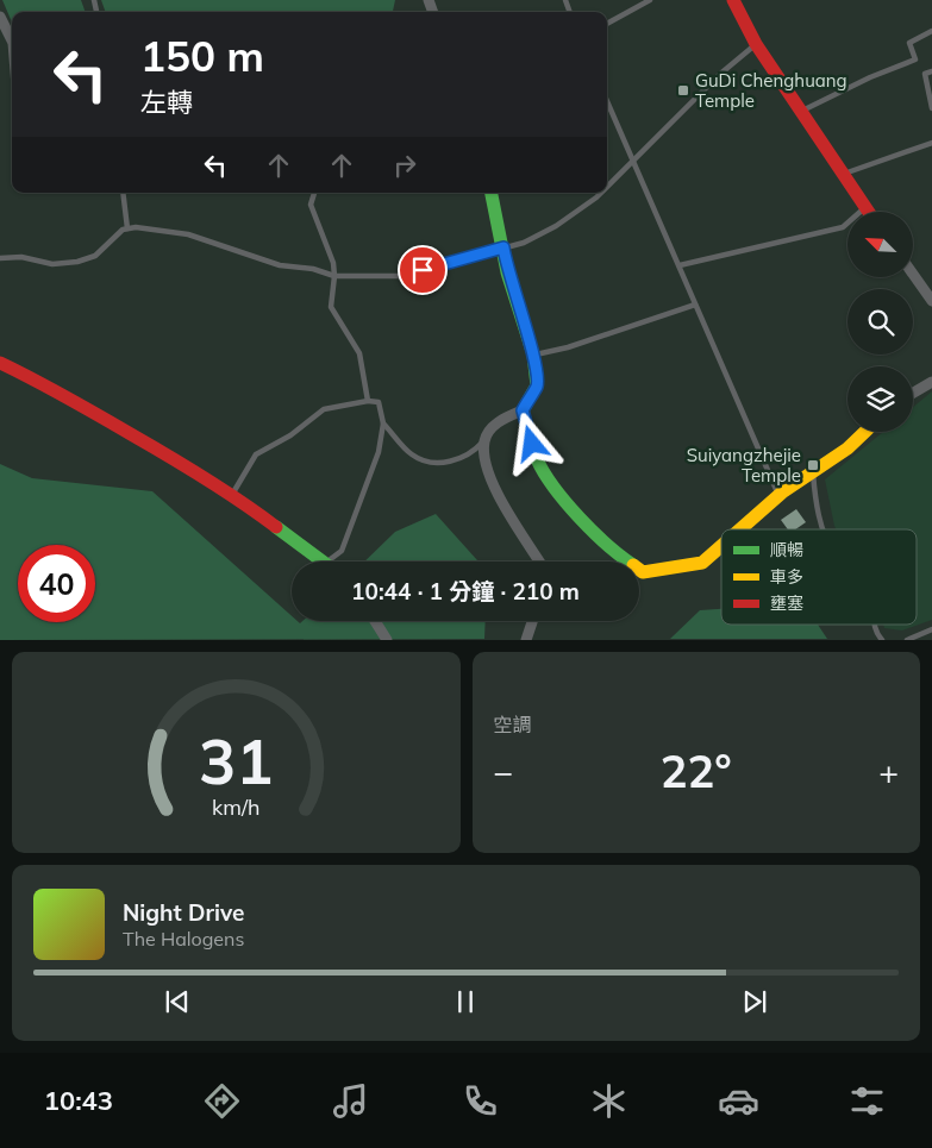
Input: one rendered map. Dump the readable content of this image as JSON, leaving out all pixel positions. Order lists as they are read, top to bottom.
{
  "places": {
    "transit": ["GuDi Chenghuang Temple", "Suiyangzhejie Temple"]
  },
  "legend": ["順暢", "車多", "壅塞"],
  "north": "top left",
  "page": {
    "turn": ["150 m", "左轉"],
    "limit": "40",
    "trip": "10:44 · 1 分鐘 · 210 m",
    "tile": "空調",
    "heat": ["−", "22°", "+"],
    "song": ["Night Drive", "The Halogens"],
    "tabs": "10:43",
    "gauge": ["31", "km/h"]
  }
}
